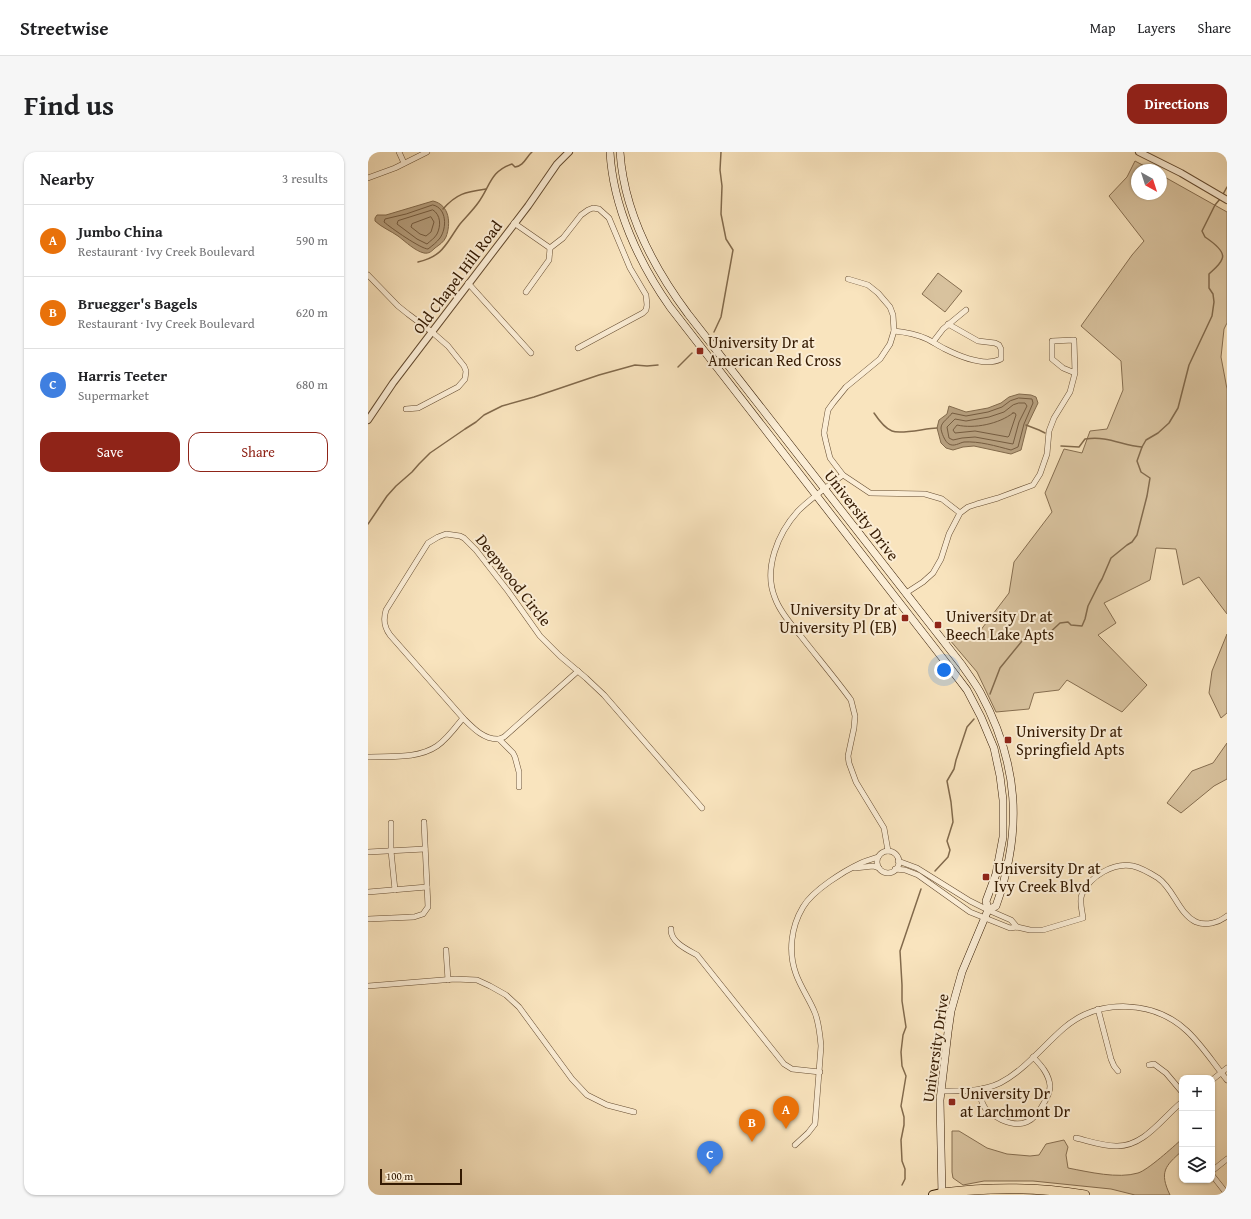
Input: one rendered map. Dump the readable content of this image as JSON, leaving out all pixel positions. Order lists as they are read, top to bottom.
{
  "streets": {
    "main road": ["University Drive"],
    "street": ["Old Chapel Hill Road", "Deepwood Circle"]
  },
  "places": {
    "transit": [
      "University Dr at American Red Cross",
      "University Dr at University Pl (EB)",
      "University Dr at Beech Lake Apts",
      "University Dr at Springfield Apts",
      "University Dr at Ivy Creek Blvd",
      "University Dr at Larchmont Dr"
    ]
  },
  "scale_bar": "100 m",
  "north": "bottom right",
  "page": {
    "header": "Streetwise",
    "nav": ["Map", "Layers", "Share"],
    "title": "Find us",
    "buttons": [
      "Directions",
      ["Save", "Share"]
    ],
    "heading": ["Nearby", "3 results"],
    "list": [
      {
        "mark": "A",
        "name": "Jumbo China",
        "note": "Restaurant · Ivy Creek Boulevard",
        "value": "590 m"
      },
      {
        "mark": "B",
        "name": "Bruegger's Bagels",
        "note": "Restaurant · Ivy Creek Boulevard",
        "value": "620 m"
      },
      {
        "mark": "C",
        "name": "Harris Teeter",
        "note": "Supermarket",
        "value": "680 m"
      }
    ],
    "map_buttons": ["+", "−"],
    "pins": ["A", "B", "C"],
    "scale": "100 m"
  }
}
